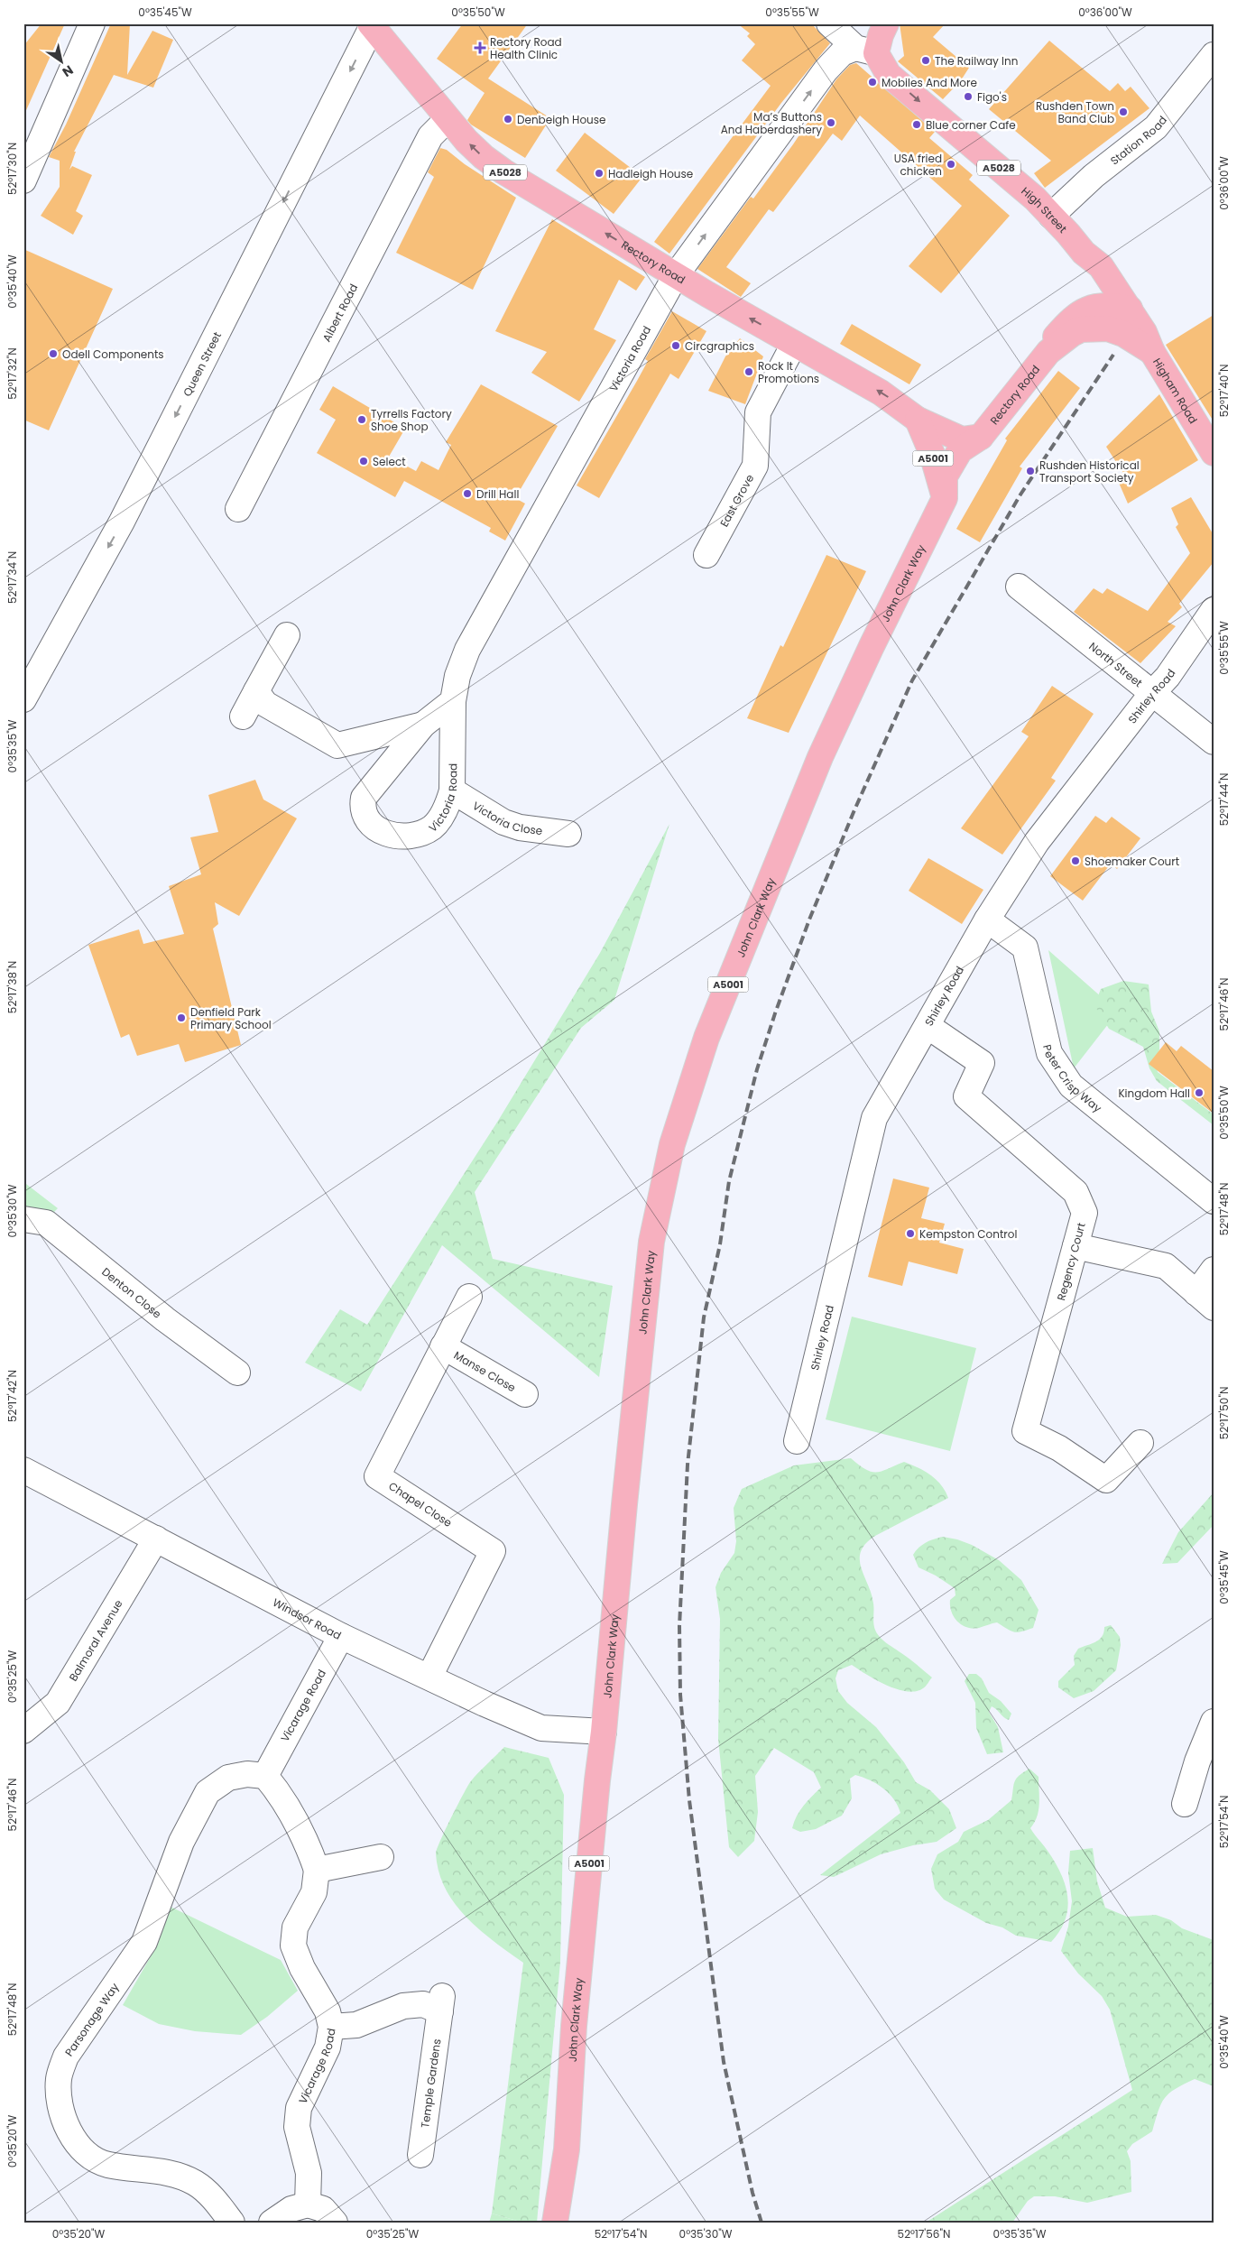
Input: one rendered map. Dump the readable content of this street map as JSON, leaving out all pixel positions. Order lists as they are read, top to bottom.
{
  "streets": {
    "main road": [
      "A5028",
      "High Street",
      "Rectory Road",
      "Higham Road",
      "A5001",
      "John Clark Way"
    ],
    "street": [
      "Station Road",
      "Albert Road",
      "Victoria Road",
      "Queen Street",
      "East Grove",
      "North Street",
      "Shirley Road",
      "Victoria Close",
      "Peter Crisp Way",
      "Regency Court",
      "Denton Close",
      "Manse Close",
      "Chapel Close",
      "Windsor Road",
      "Balmoral Avenue",
      "Vicarage Road",
      "Parsonage Way",
      "Temple Gardens"
    ]
  },
  "crossings": [
    ["Station Road", "High Street"],
    ["A5028", "High Street"],
    ["A5028", "Rectory Road"],
    ["A5028", "Higham Road"],
    ["High Street", "Victoria Road"],
    ["High Street", "Higham Road"],
    ["Rectory Road", "Albert Road"],
    ["Rectory Road", "Victoria Road"],
    ["Rectory Road", "Queen Street"],
    ["Rectory Road", "A5001"],
    ["Rectory Road", "East Grove"],
    ["Rectory Road", "John Clark Way"],
    ["Victoria Road", "Victoria Close"],
    ["A5001", "John Clark Way"],
    ["John Clark Way", "Windsor Road"],
    ["North Street", "Shirley Road"],
    ["Shirley Road", "Peter Crisp Way"],
    ["Shirley Road", "Regency Court"],
    ["Manse Close", "Chapel Close"],
    ["Chapel Close", "Windsor Road"],
    ["Windsor Road", "Balmoral Avenue"],
    ["Windsor Road", "Vicarage Road"],
    ["Vicarage Road", "Parsonage Way"],
    ["Vicarage Road", "Temple Gardens"]
  ],
  "one_way": ["High Street", "Rectory Road", "Queen Street"],
  "places": {
    "health": ["Rectory Road Health Clinic"],
    "other": [
      "The Railway Inn",
      "Mobiles And More",
      "Figo's",
      "Rushden Town Band Club",
      "Denbeigh House",
      "Ma’s Buttons And Haberdashery",
      "Blue corner Cafe",
      "USA fried chicken",
      "Hadleigh House",
      "Circgraphics",
      "Odell Components",
      "Rock It Promotions",
      "Tyrrells Factory Shoe Shop",
      "Select",
      "Rushden Historical Transport Society",
      "Drill Hall",
      "Shoemaker Court",
      "Denfield Park Primary School",
      "Kingdom Hall",
      "Kempston Control"
    ]
  },
  "north": "bottom right",
  "coordinates": [
    "0°35'45\"W",
    "0°35'50\"W",
    "0°35'55\"W",
    "0°36'00\"W",
    "52°17'30\"N",
    "0°35'40\"W",
    "52°17'32\"N",
    "52°17'40\"N",
    "52°17'34\"N",
    "0°35'35\"W",
    "52°17'44\"N",
    "52°17'38\"N",
    "52°17'46\"N",
    "52°17'48\"N",
    "0°35'30\"W",
    "52°17'42\"N",
    "52°17'50\"N",
    "0°35'25\"W",
    "52°17'54\"N",
    "0°35'20\"W",
    "52°17'56\"N"
  ]
}
